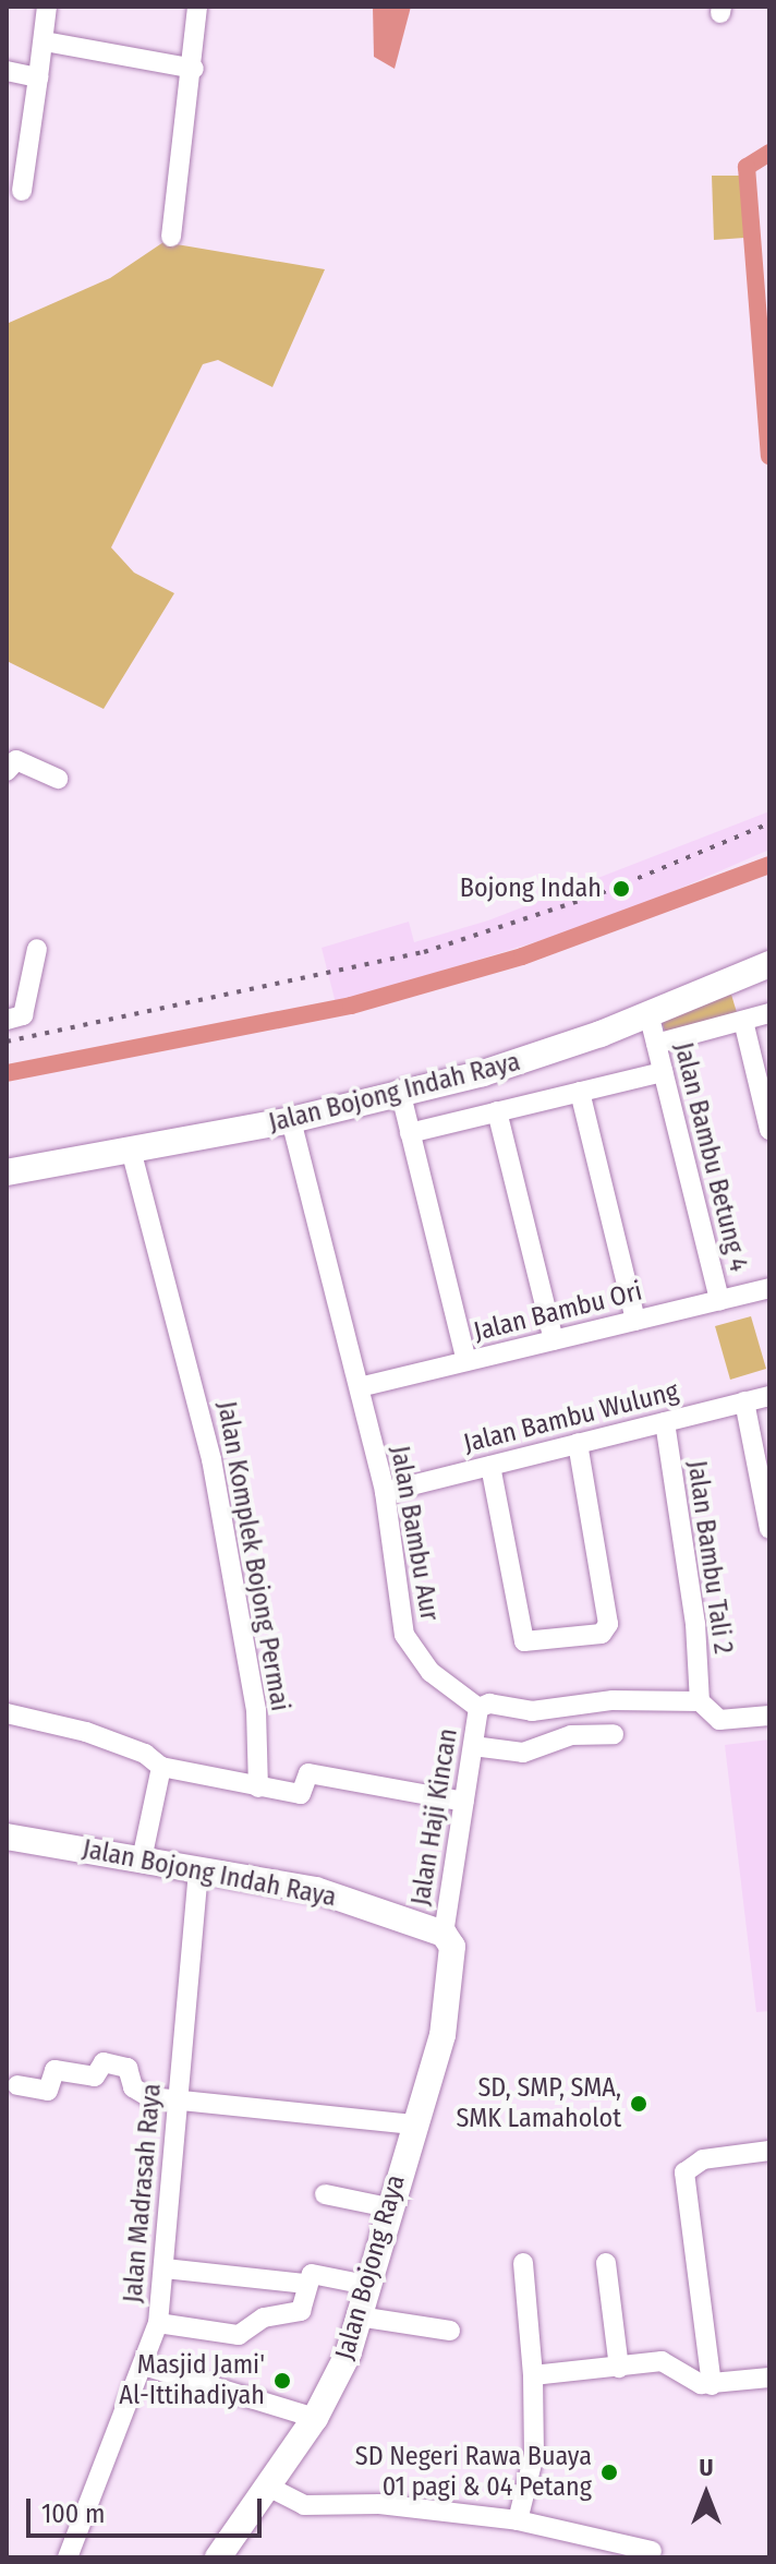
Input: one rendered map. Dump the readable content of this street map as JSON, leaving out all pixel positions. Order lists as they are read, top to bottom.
{
  "streets": {
    "street": [
      "Jalan Bojong Indah Raya",
      "Jalan Bambu Betung 4",
      "Jalan Bambu Ori",
      "Jalan Bambu Wulung",
      "Jalan Bambu Aur",
      "Jalan Komplek Bojong Permai",
      "Jalan Bambu Tali 2",
      "Jalan Haji Kincan",
      "Jalan Madrasah Raya",
      "Jalan Bojong Raya"
    ]
  },
  "crossings": [
    ["Jalan Bojong Indah Raya", "Jalan Bambu Aur"],
    ["Jalan Bojong Indah Raya", "Jalan Komplek Bojong Permai"],
    ["Jalan Bojong Indah Raya", "Jalan Haji Kincan"],
    ["Jalan Bojong Indah Raya", "Jalan Madrasah Raya"],
    ["Jalan Bojong Indah Raya", "Jalan Bojong Raya"],
    ["Jalan Bambu Betung 4", "Jalan Bambu Ori"],
    ["Jalan Bambu Ori", "Jalan Bambu Aur"],
    ["Jalan Bambu Wulung", "Jalan Bambu Aur"],
    ["Jalan Bambu Wulung", "Jalan Bambu Tali 2"],
    ["Jalan Bambu Aur", "Jalan Haji Kincan"],
    ["Jalan Haji Kincan", "Jalan Bojong Raya"]
  ],
  "places": [
    "Bojong Indah",
    "SD, SMP, SMA, SMK Lamaholot",
    "Masjid Jami' Al-Ittihadiyah",
    "SD Negeri Rawa Buaya 01 pagi & 04 Petang"
  ],
  "scale_bar": "100 m",
  "north": "top"
}
